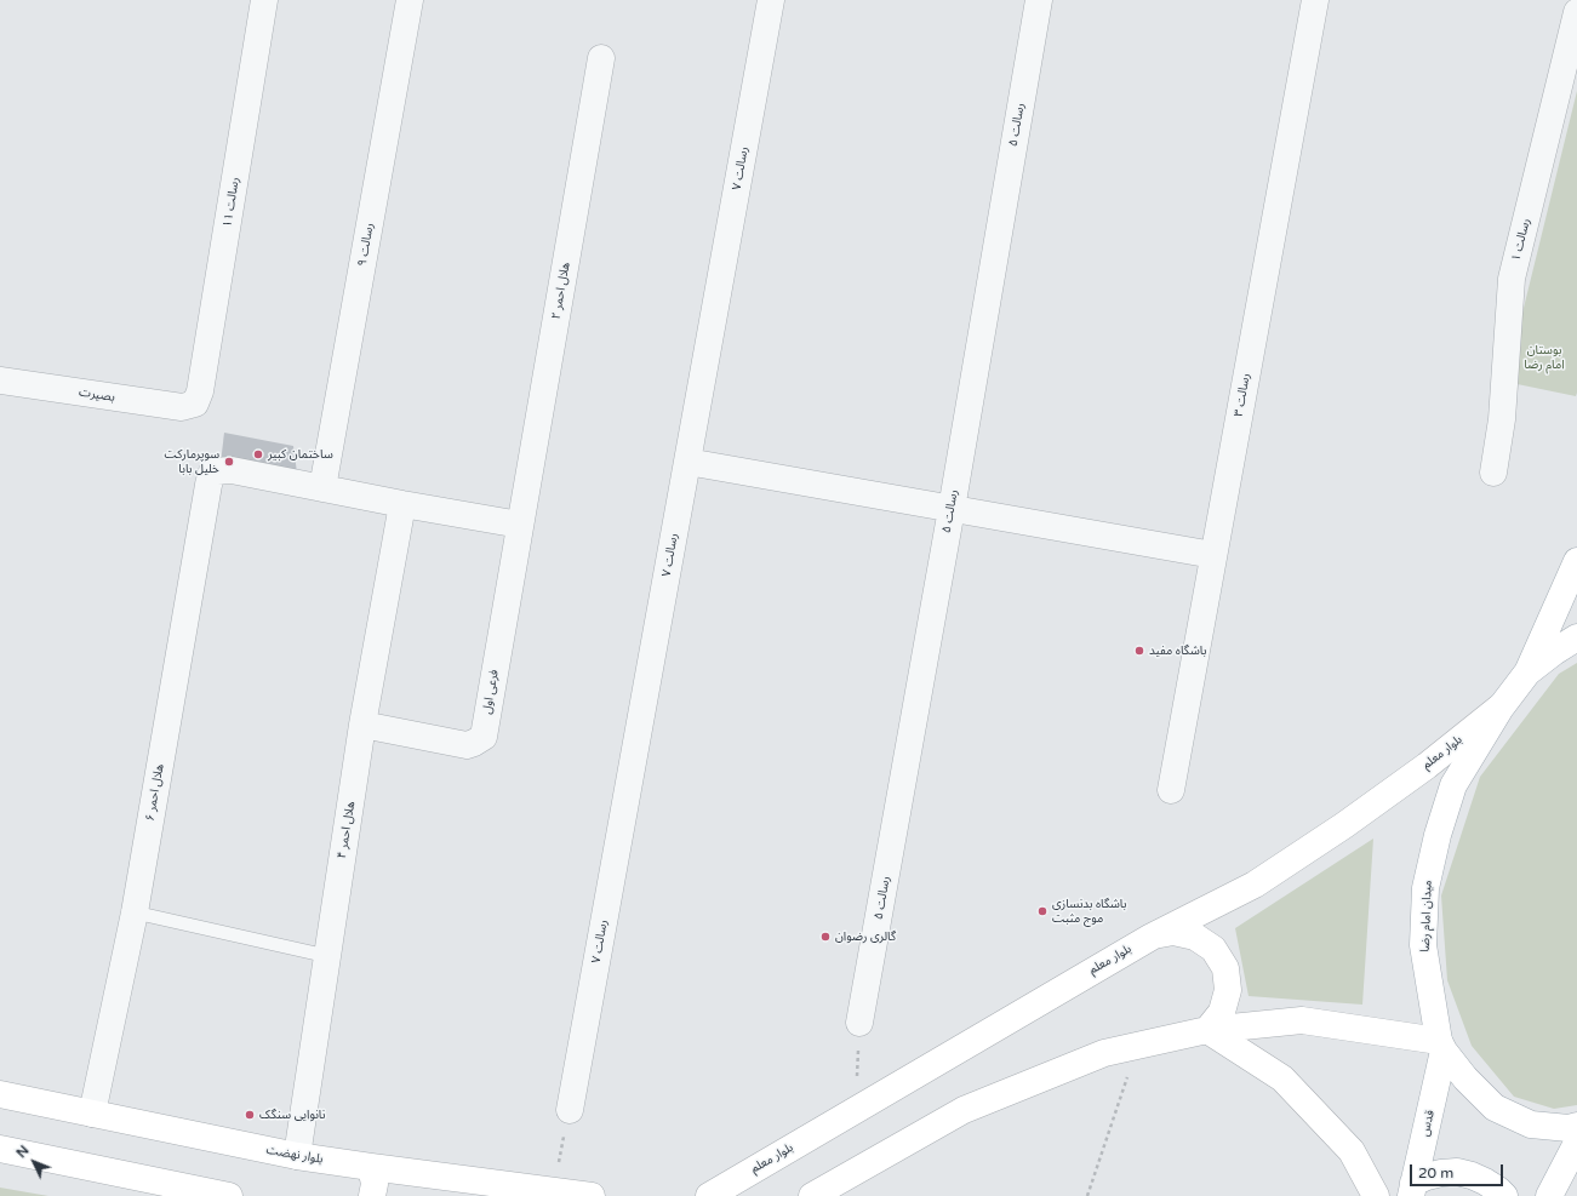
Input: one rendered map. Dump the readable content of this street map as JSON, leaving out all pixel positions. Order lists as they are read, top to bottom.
{
  "streets": {
    "main road": [
      "بلوار معلم",
      "میدان امام رضا",
      "قدس",
      "بلوار نهضت"
    ],
    "street": [
      "رسالت ۵",
      "رسالت ۷",
      "رسالت ۱۱",
      "رسالت ۱",
      "رسالت ۹",
      "هلال احمر ۲",
      "بصیرت",
      "رسالت ۳",
      "فرعی اول",
      "هلال احمر ۶",
      "هلال احمر ۴"
    ]
  },
  "crossings": [
    ["رسالت ۱۱", "بصیرت"],
    ["رسالت ۹", "هلال احمر ۶"],
    ["هلال احمر ۲", "فرعی اول"],
    ["فرعی اول", "هلال احمر ۴"],
    ["بلوار معلم", "میدان امام رضا"],
    ["هلال احمر ۶", "بلوار نهضت"],
    ["هلال احمر ۴", "بلوار نهضت"],
    ["میدان امام رضا", "قدس"]
  ],
  "parks": ["بوستان امام رضا"],
  "places": [
    "ساختمان کبیر",
    "سوپرمارکت خلیل بابا",
    "باشگاه مفید",
    "باشگاه بدنسازی موج مثبت",
    "گالری رضوان",
    "نانوایی سنگک"
  ],
  "scale_bar": "20 m",
  "north": "top left"
}
